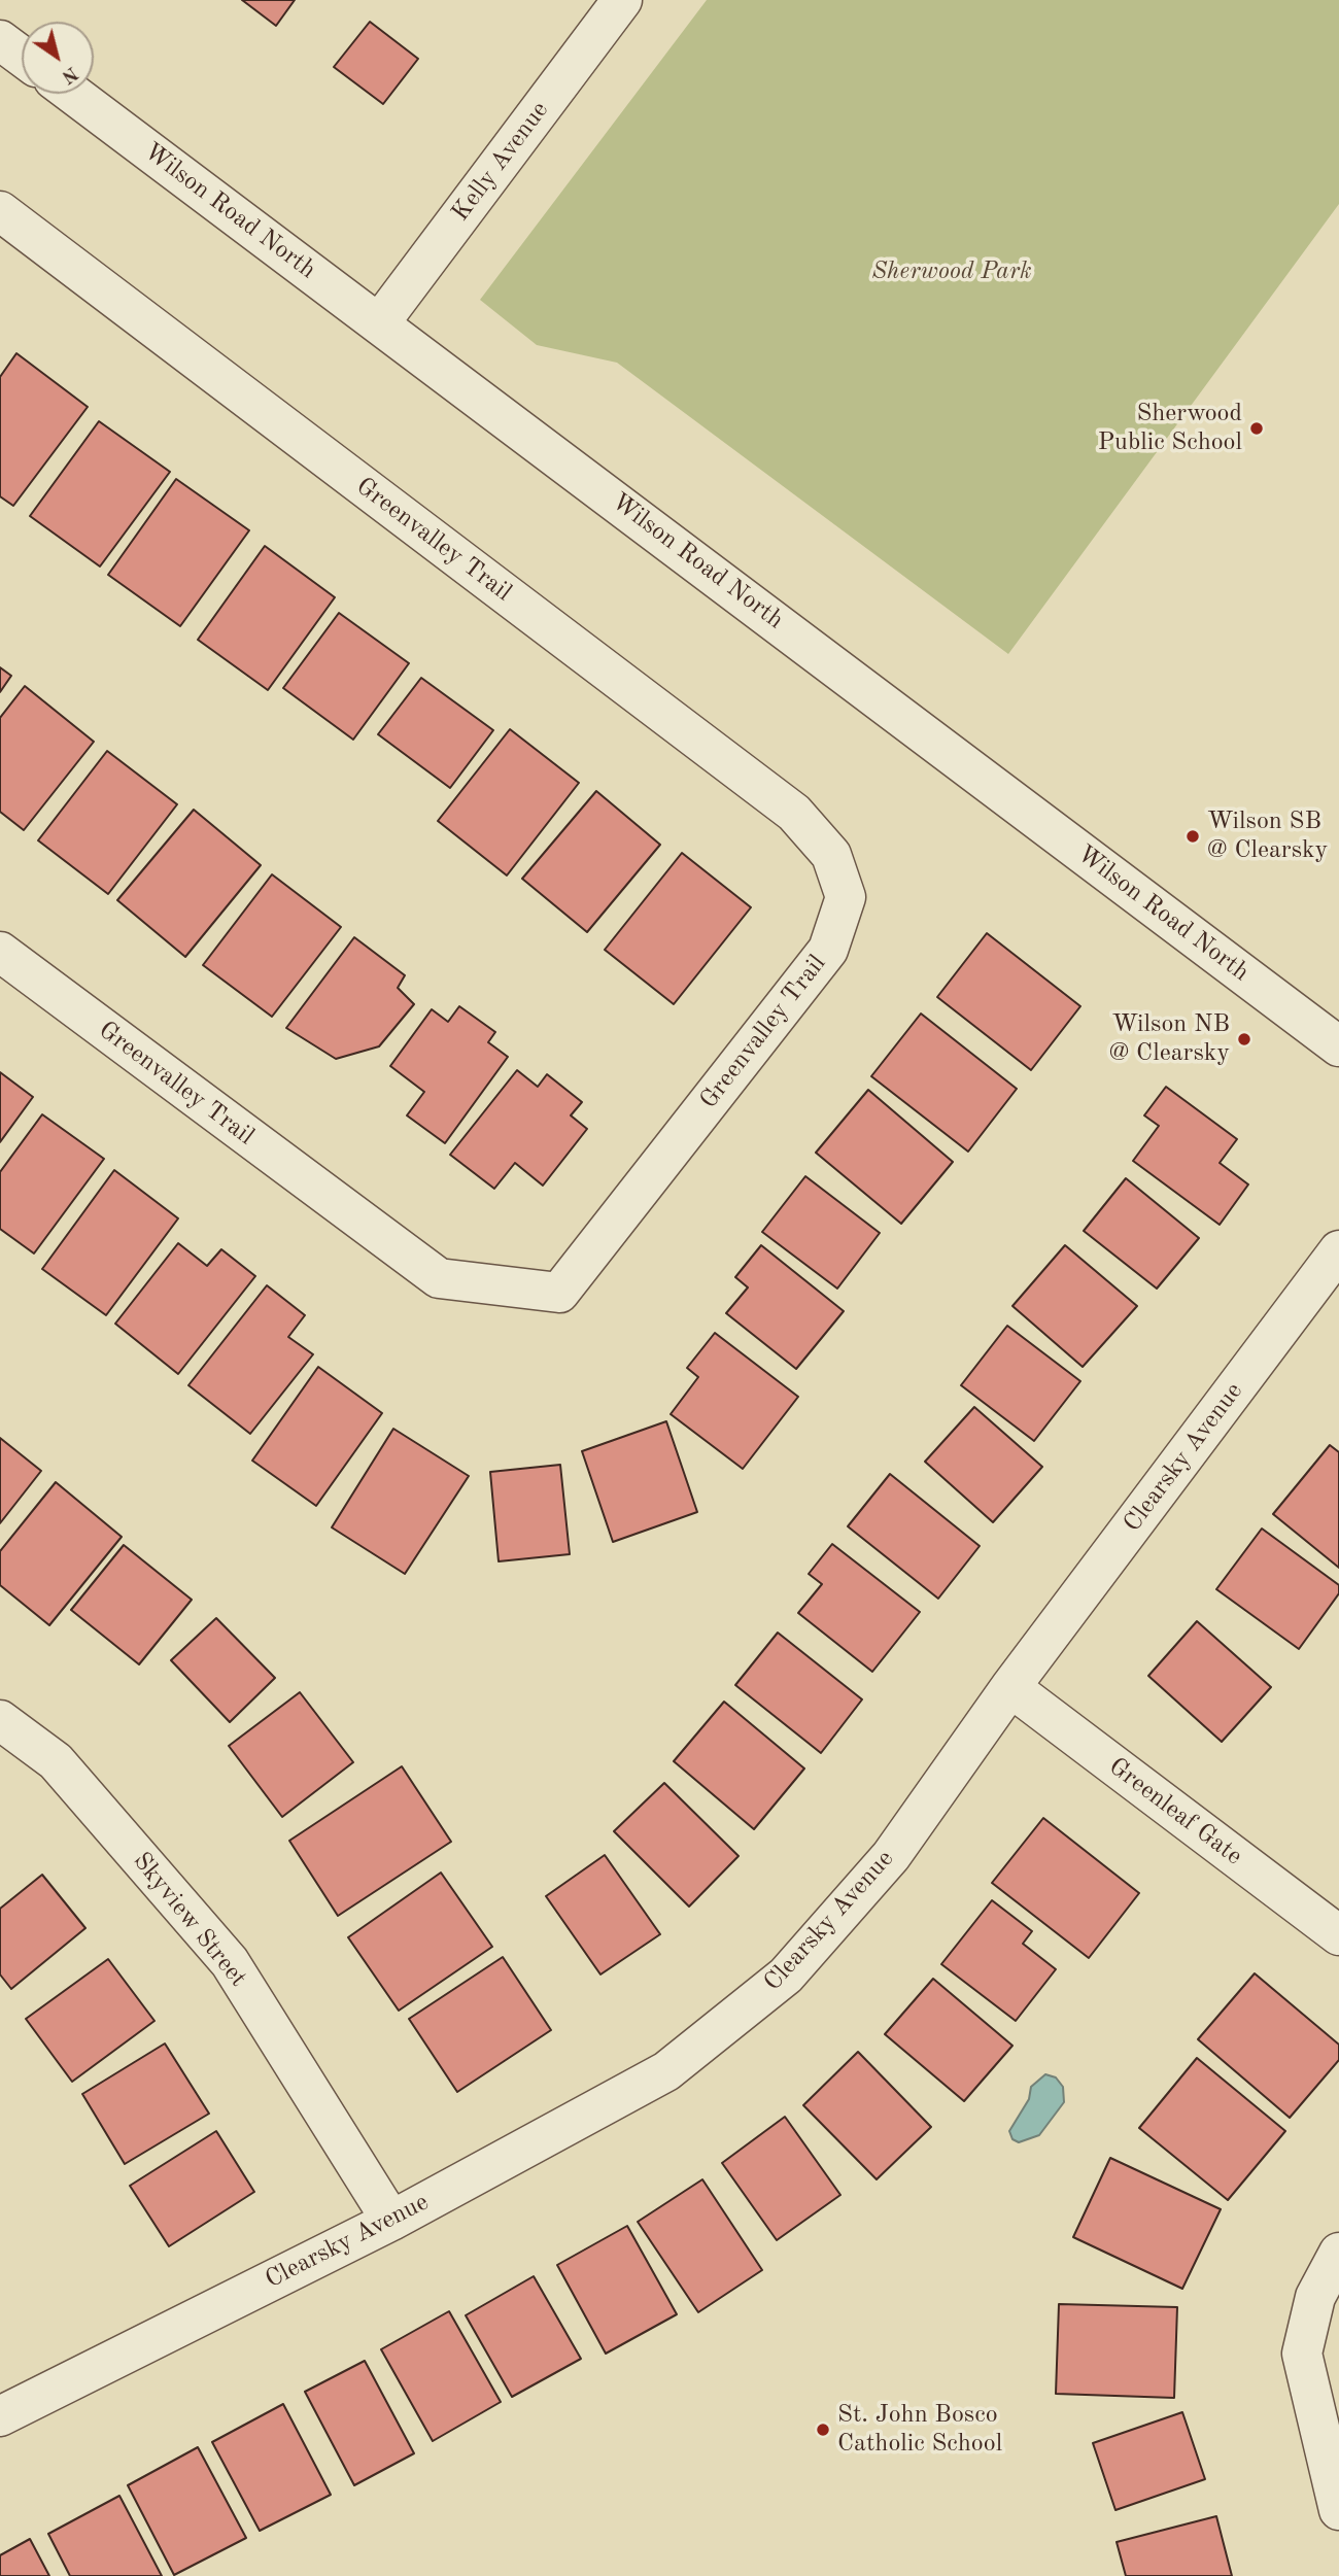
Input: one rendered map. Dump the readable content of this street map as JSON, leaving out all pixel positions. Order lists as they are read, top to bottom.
{
  "streets": {
    "street": [
      "Kelly Avenue",
      "Wilson Road North",
      "Greenvalley Trail",
      "Clearsky Avenue",
      "Greenleaf Gate",
      "Skyview Street"
    ]
  },
  "crossings": [
    ["Kelly Avenue", "Wilson Road North"],
    ["Clearsky Avenue", "Greenleaf Gate"],
    ["Clearsky Avenue", "Skyview Street"]
  ],
  "parks": ["Sherwood Park"],
  "places": [
    "Sherwood Public School",
    "Wilson SB @ Clearsky",
    "Wilson NB @ Clearsky",
    "St. John Bosco Catholic School"
  ],
  "north": "bottom right"
}
